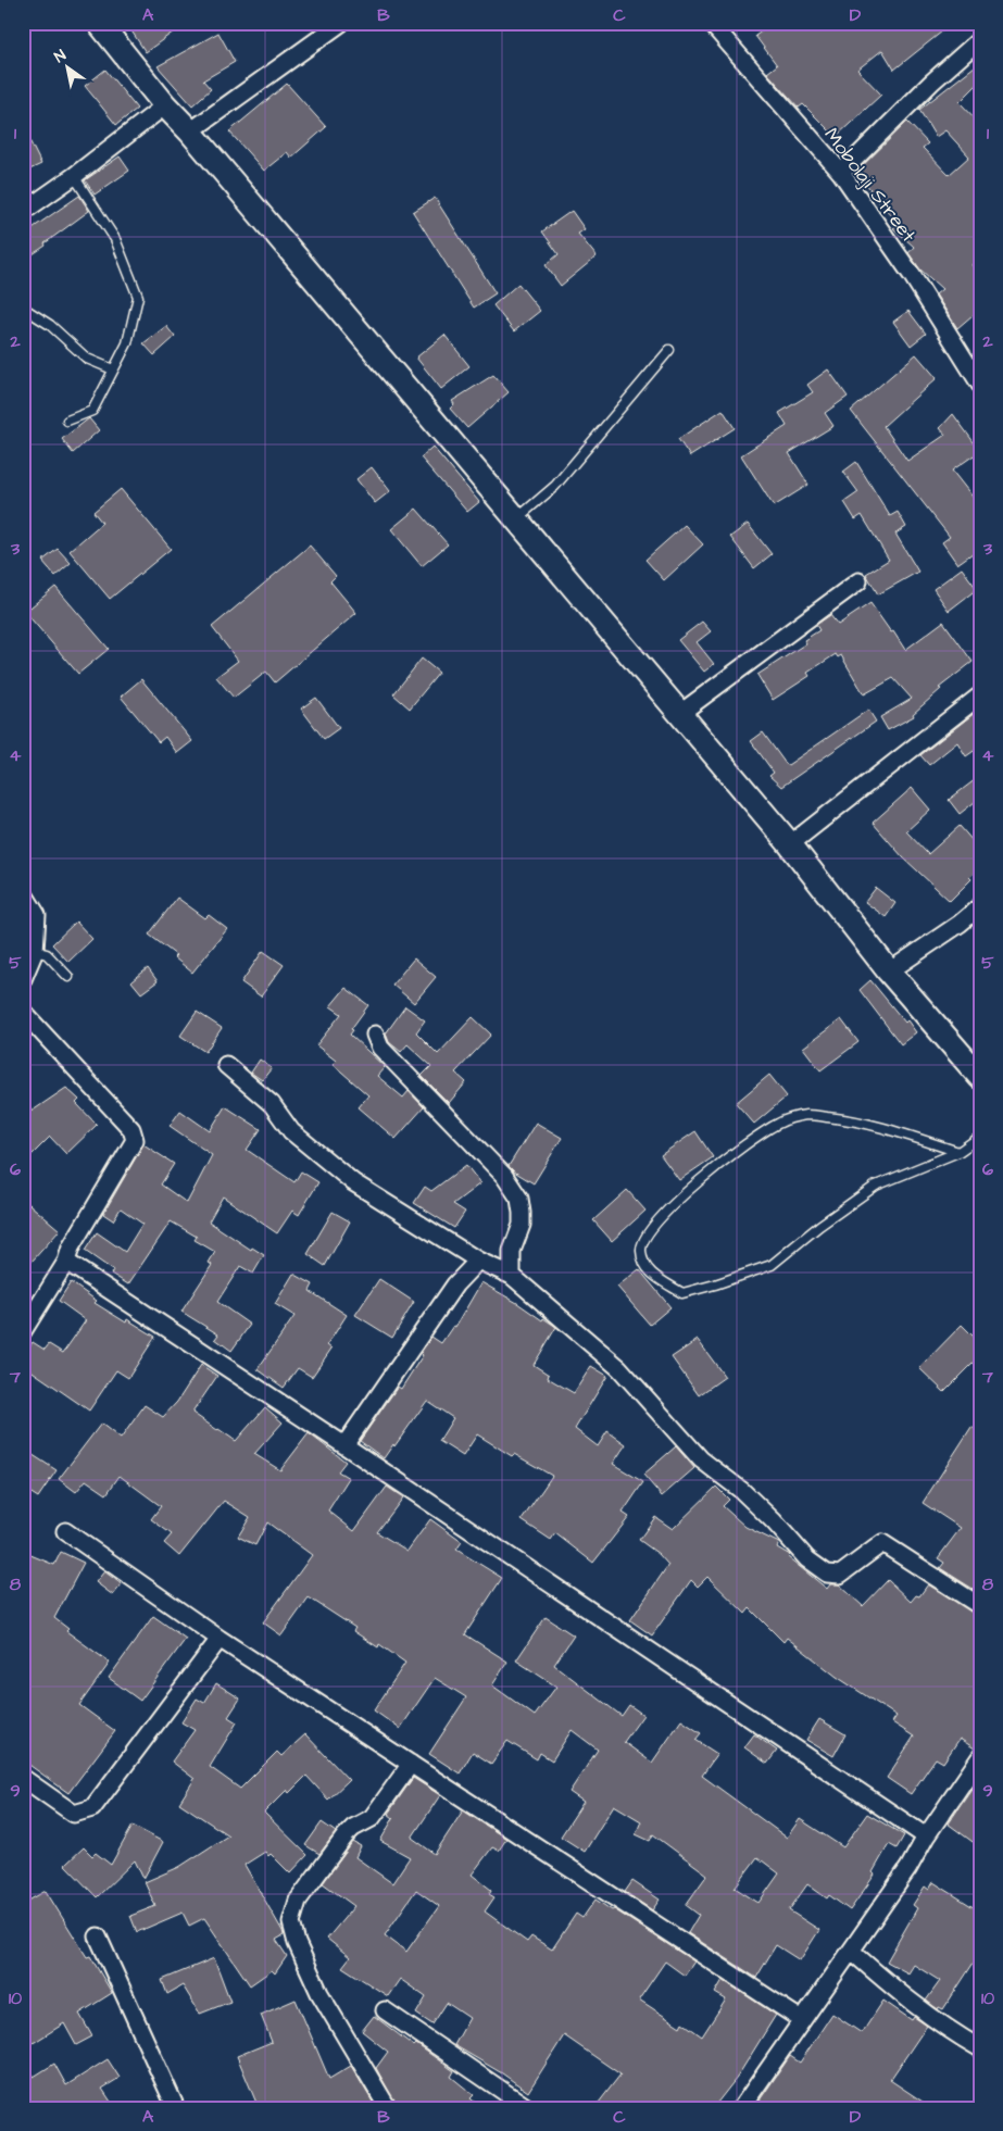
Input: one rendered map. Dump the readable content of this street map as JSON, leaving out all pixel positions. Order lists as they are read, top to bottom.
{
  "streets": {
    "street": ["Mobolaji Street"]
  },
  "north": "top left",
  "grid": {
    "columns": [
      "A",
      "B",
      "C",
      "D"
    ],
    "rows": [
      "1",
      "2",
      "3",
      "4",
      "5",
      "6",
      "7",
      "8",
      "9",
      "10"
    ]
  }
}
